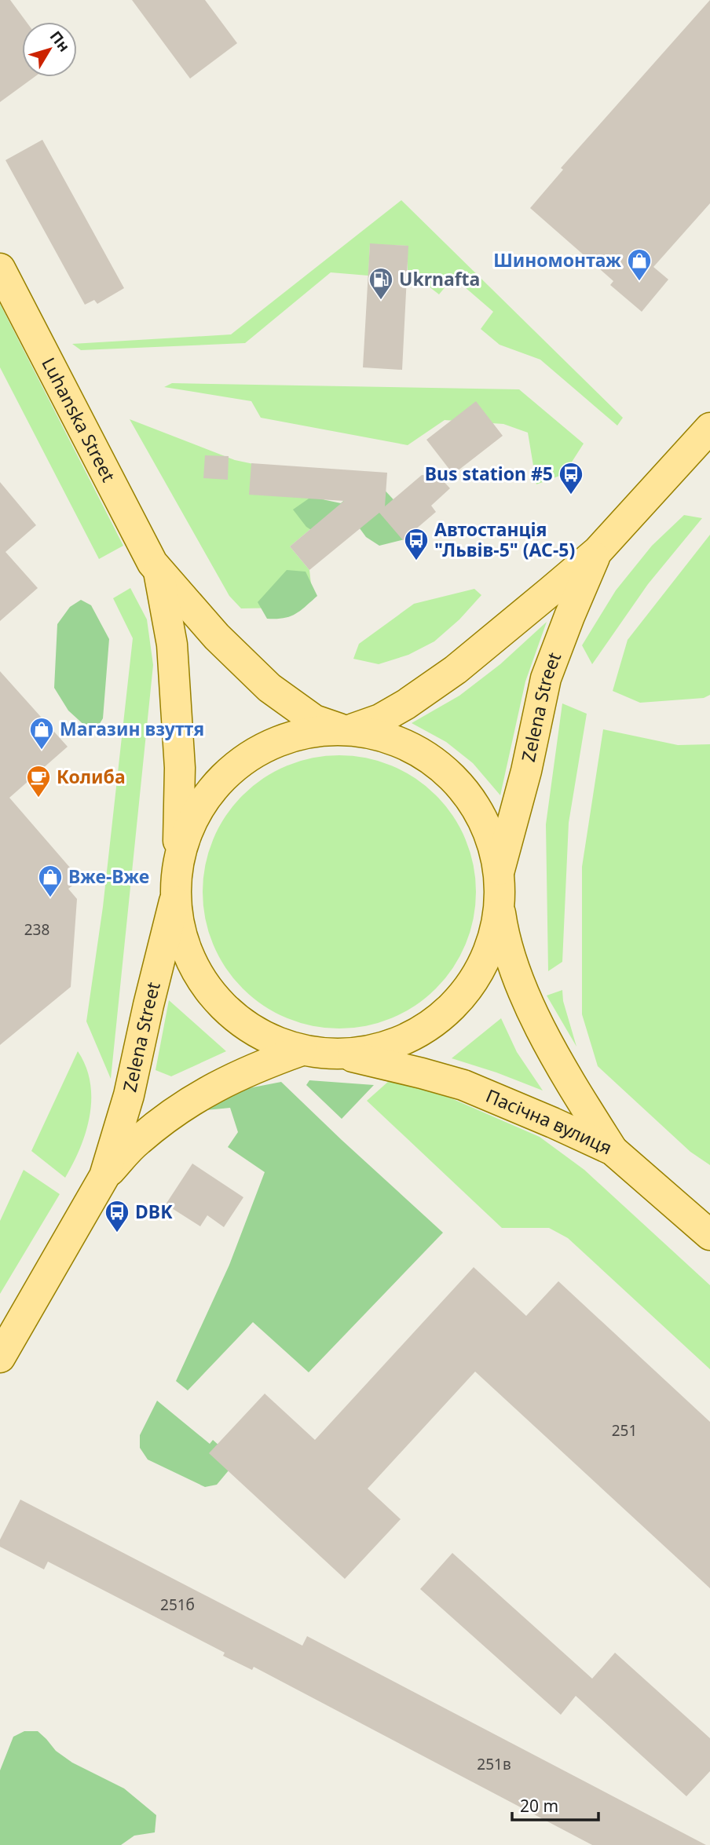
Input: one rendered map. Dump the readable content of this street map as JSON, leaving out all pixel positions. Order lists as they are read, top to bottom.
{
  "streets": {
    "main road": ["Luhanska Street", "Zelena Street", "Пасічна вулиця"]
  },
  "crossings": [
    ["Luhanska Street", "Zelena Street"],
    ["Zelena Street", "Пасічна вулиця"]
  ],
  "places": {
    "shop": ["Шиномонтаж", "Магазин взуття", "Вже-Вже"],
    "fuel station": ["Ukrnafta"],
    "bus stop": ["Bus station #5", "Автостанція \"Львів-5\" (АС-5)", "DBK"],
    "cafe": ["Колиба"]
  },
  "house_numbers": [
    "238",
    "251",
    "251б",
    "251в"
  ],
  "scale_bar": "20 m",
  "north": "top right"
}
